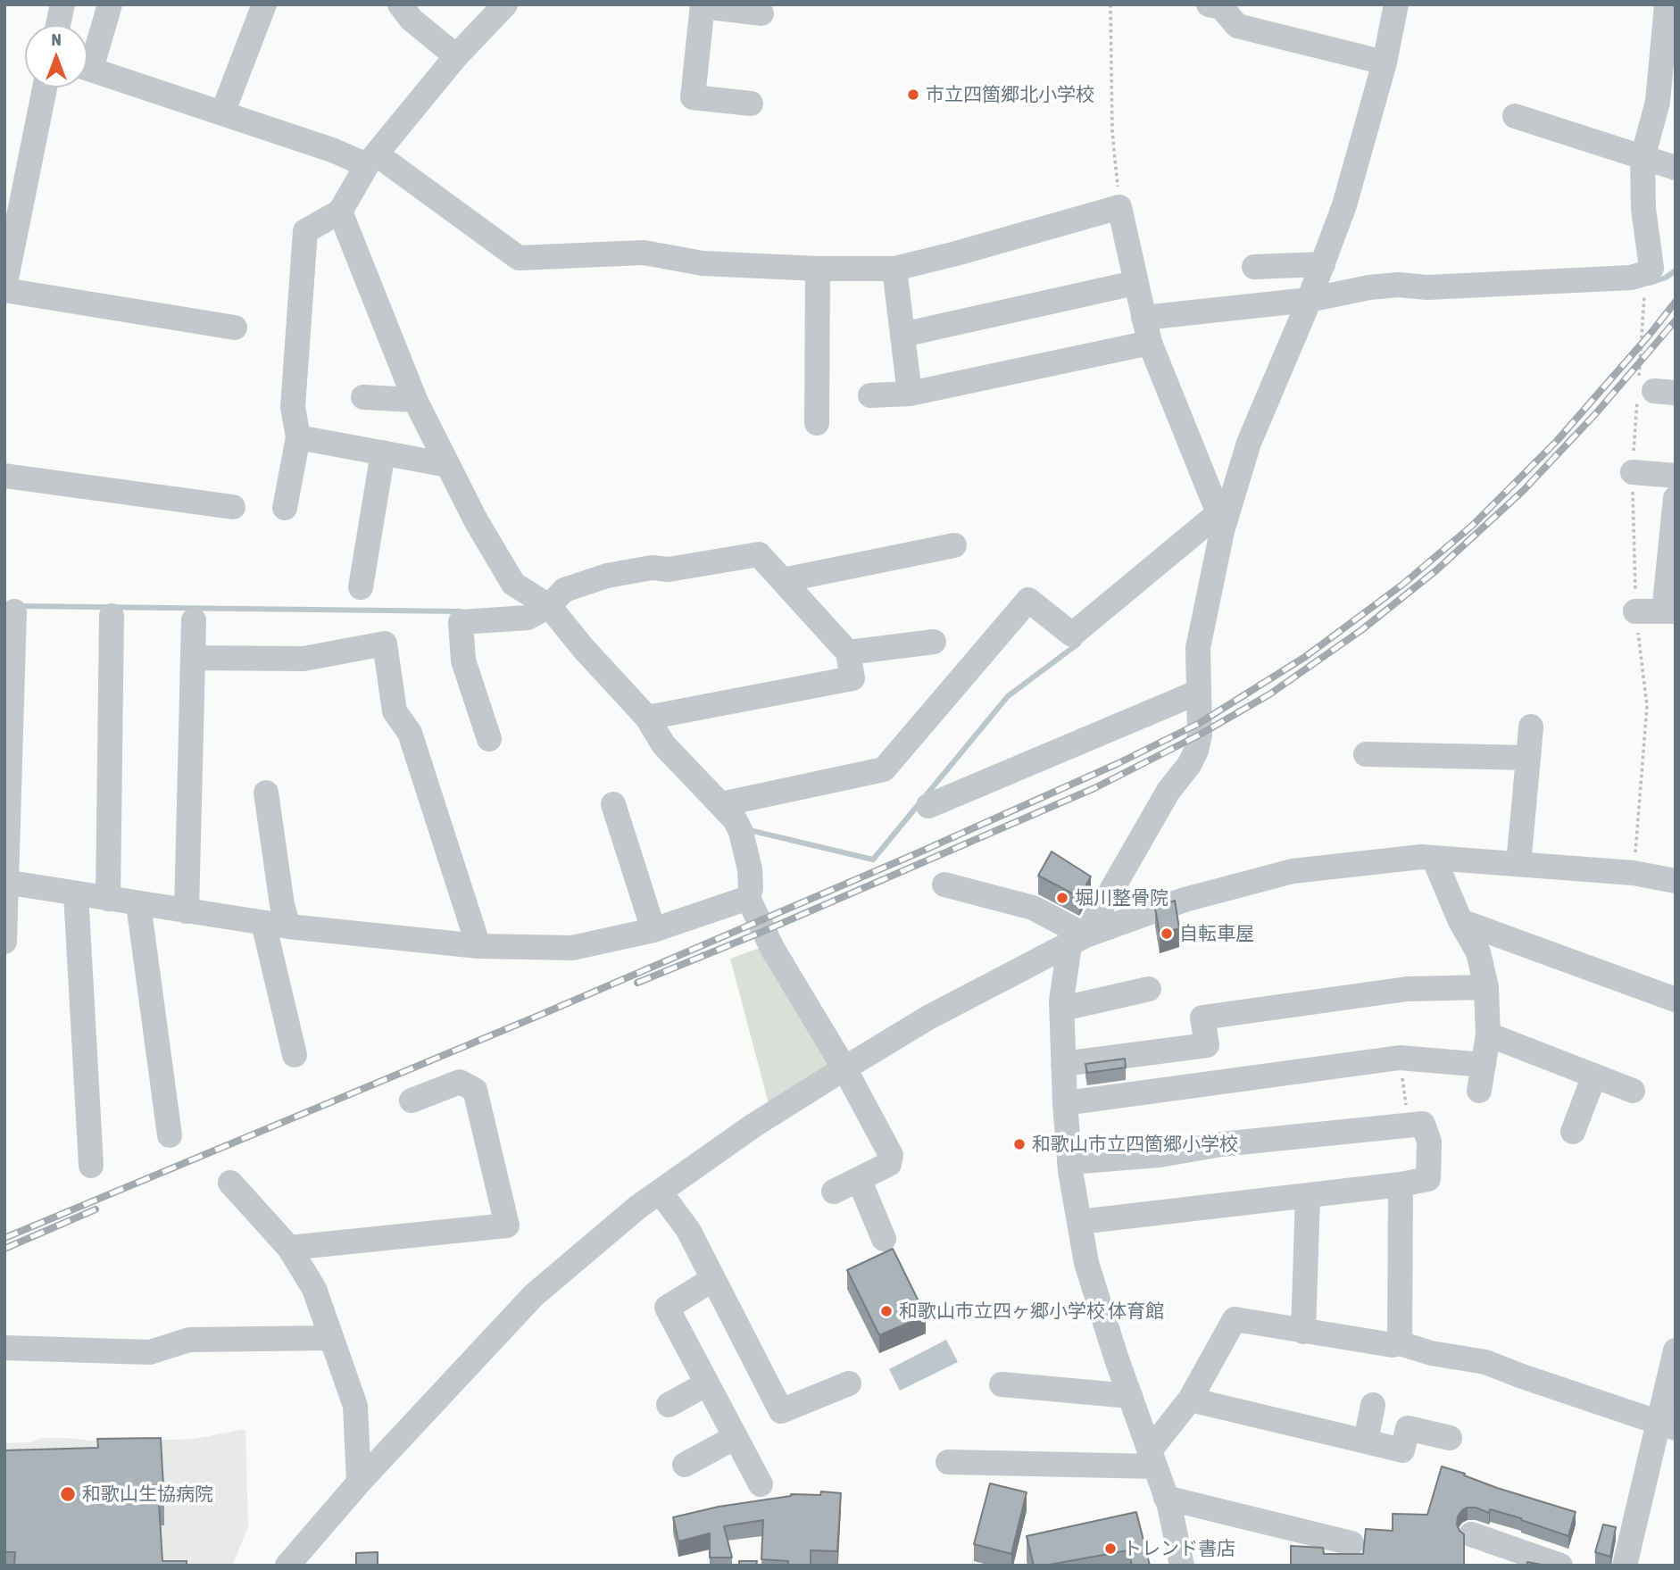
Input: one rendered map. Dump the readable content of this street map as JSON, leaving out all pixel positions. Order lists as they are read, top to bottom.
{
  "places": [
    "市立四箇郷北小学校",
    "堀川整骨院",
    "自転車屋",
    "和歌山市立四箇郷小学校",
    "和歌山市立四ヶ郷小学校 体育館",
    "和歌山生協病院",
    "トレンド書店"
  ],
  "north": "top"
}
